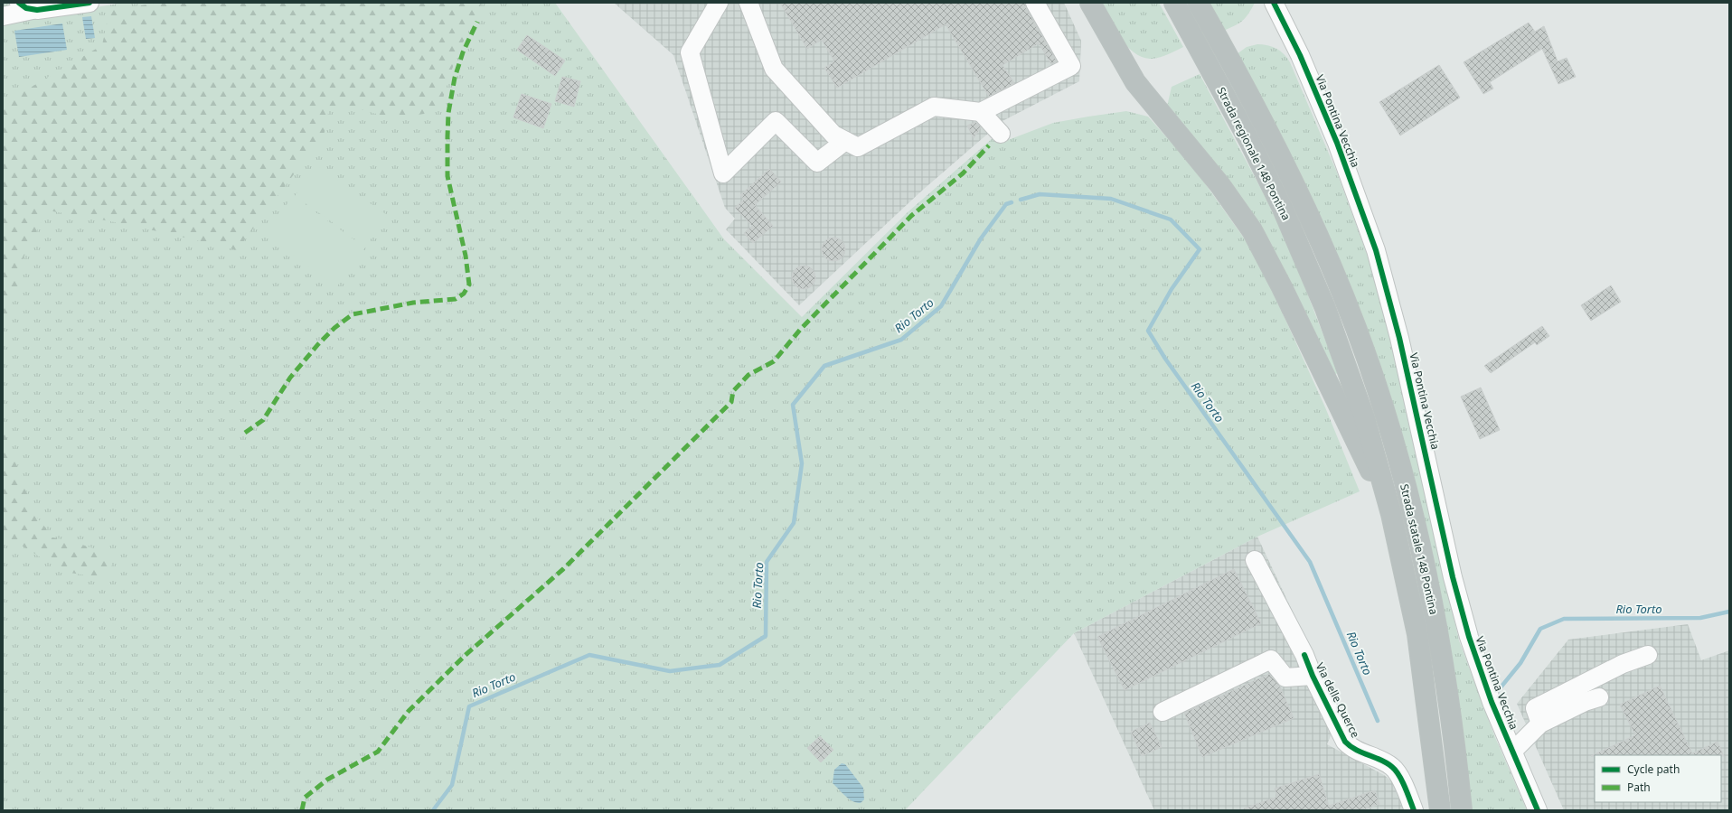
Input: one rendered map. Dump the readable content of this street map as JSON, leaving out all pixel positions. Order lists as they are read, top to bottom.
{
  "streets": {
    "highway": ["Strada regionale 148 Pontina", "Strada statale 148 Pontina"],
    "street": ["Via Pontina Vecchia", "Via delle Querce"]
  },
  "crossings": [
    ["Strada regionale 148 Pontina", "Strada statale 148 Pontina"]
  ],
  "water": ["Rio Torto"],
  "legend": ["Cycle path", "Path"]
}
